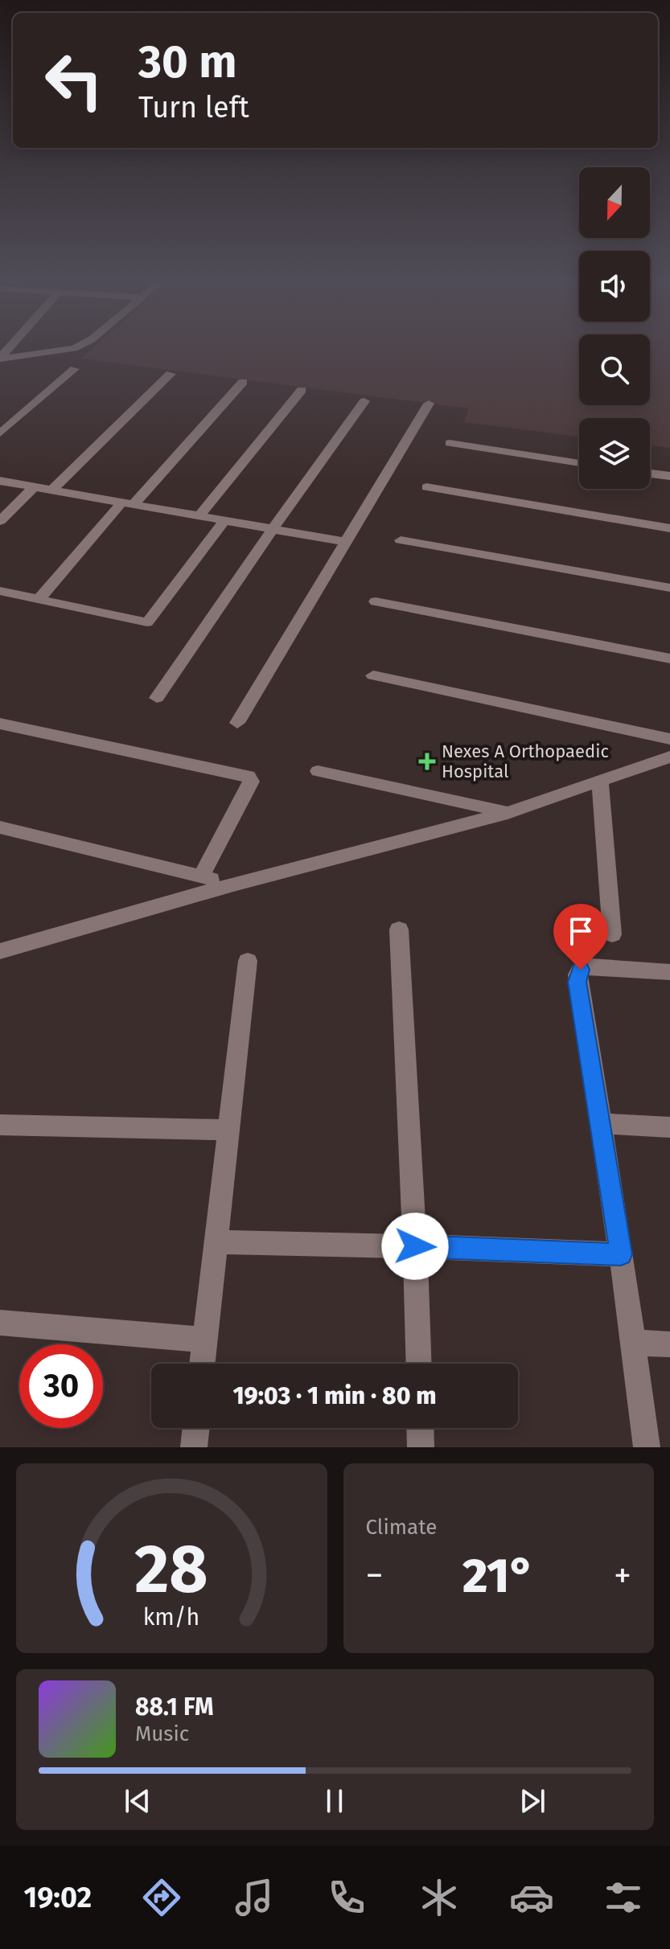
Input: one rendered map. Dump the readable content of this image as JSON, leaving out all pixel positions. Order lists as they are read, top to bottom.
{
  "places": {
    "health": ["Nexes A Orthopaedic Hospital"]
  },
  "north": "bottom",
  "page": {
    "turn": ["30 m", "Turn left"],
    "limit": "30",
    "trip": "19:03 · 1 min · 80 m",
    "tile": "Climate",
    "heat": ["−", "21°", "+"],
    "song": ["88.1 FM", "Music"],
    "tabs": "19:02",
    "gauge": ["28", "km/h"]
  }
}
